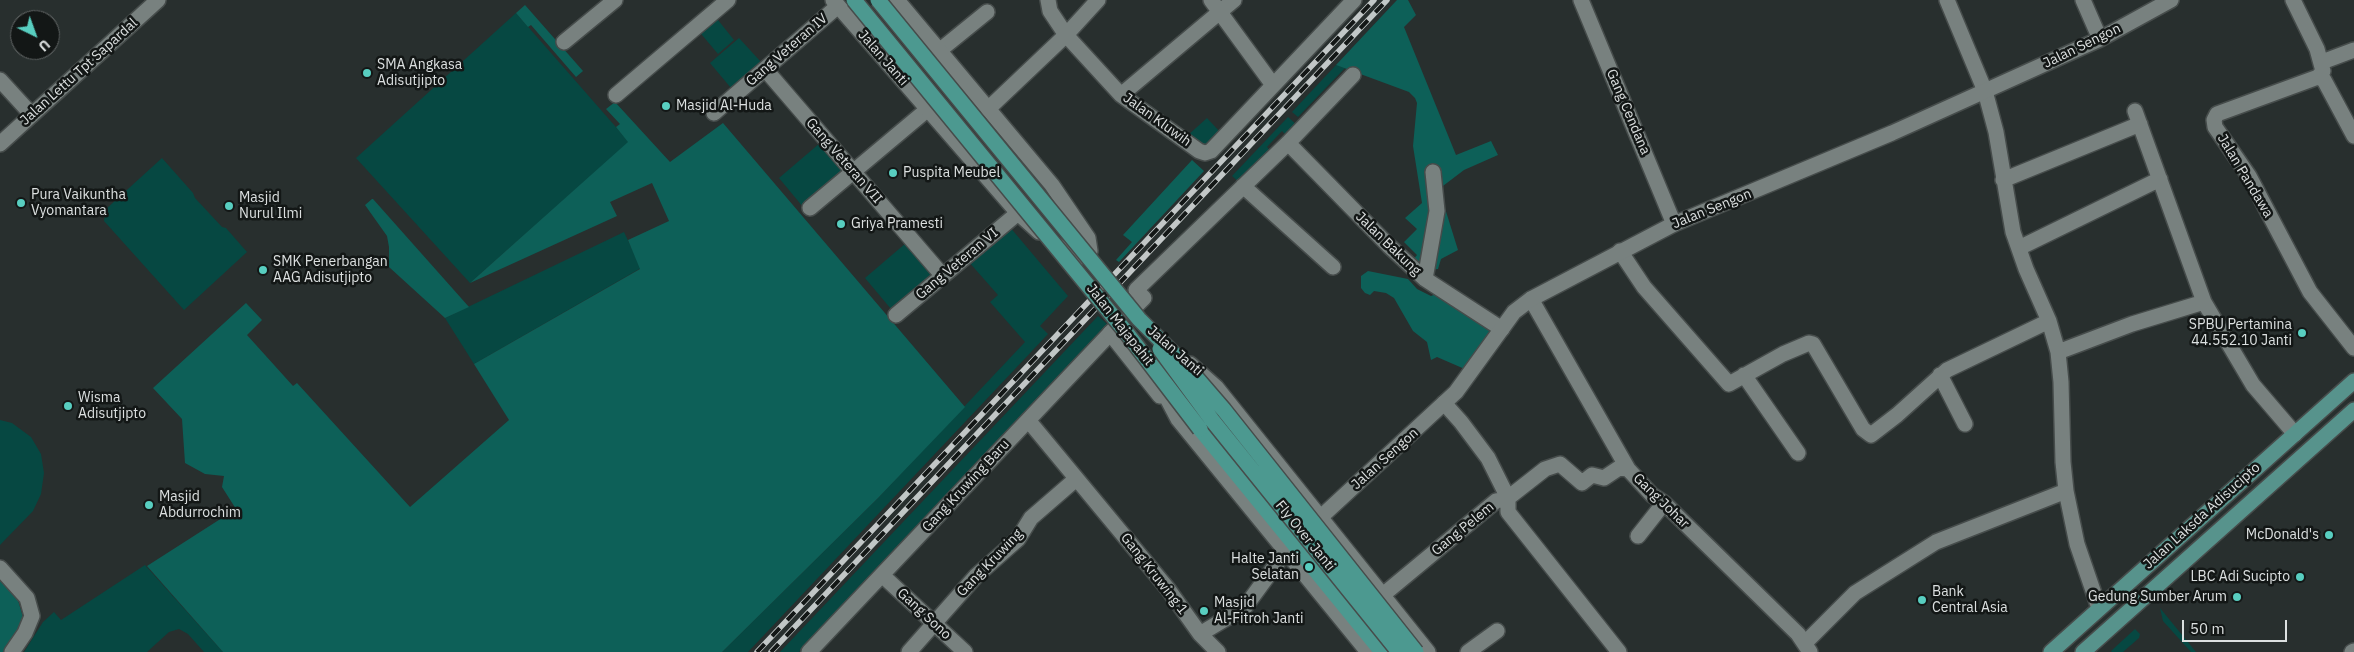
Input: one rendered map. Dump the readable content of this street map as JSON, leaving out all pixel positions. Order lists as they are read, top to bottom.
{
  "streets": {
    "highway": ["Jalan Majapahit", "Fly Over Janti"],
    "main road": ["Jalan Laksda Adisucipto"],
    "street": [
      "Jalan Sengon",
      "Gang Veteran IV",
      "Jalan Janti",
      "Jalan Lettu Tpt Sapardal",
      "Gang Cendana",
      "Jalan Kluwih",
      "Gang Veteran VII",
      "Jalan Pandawa",
      "Jalan Bakung",
      "Gang Veteran VI",
      "Gang Kruwing Baru",
      "Gang Johar",
      "Gang Pelem",
      "Gang Kruwing",
      "Gang Kruwing 1",
      "Gang Sono"
    ]
  },
  "crossings": [
    ["Jalan Sengon", "Jalan Janti"],
    ["Jalan Sengon", "Gang Cendana"],
    ["Jalan Sengon", "Jalan Bakung"],
    ["Jalan Sengon", "Gang Johar"],
    ["Gang Veteran IV", "Jalan Janti"],
    ["Gang Veteran IV", "Gang Veteran VII"],
    ["Jalan Janti", "Gang Veteran VI"],
    ["Jalan Janti", "Jalan Majapahit"],
    ["Jalan Janti", "Gang Kruwing Baru"],
    ["Jalan Janti", "Gang Pelem"],
    ["Gang Veteran VII", "Gang Veteran VI"],
    ["Jalan Majapahit", "Gang Kruwing Baru"],
    ["Jalan Majapahit", "Fly Over Janti"],
    ["Gang Kruwing Baru", "Gang Kruwing 1"],
    ["Gang Kruwing Baru", "Gang Sono"],
    ["Gang Johar", "Gang Pelem"],
    ["Gang Kruwing", "Gang Kruwing 1"],
    ["Gang Kruwing", "Gang Sono"]
  ],
  "places": [
    "SMA Angkasa Adisutjipto",
    "Masjid Al-Huda",
    "Puspita Meubel",
    "Pura Vaikuntha Vyomantara",
    "Masjid Nurul Ilmi",
    "Griya Pramesti",
    "SMK Penerbangan AAG Adisutjipto",
    "SPBU Pertamina 44.552.10 Janti",
    "Wisma Adisutjipto",
    "Masjid Abdurrochim",
    "McDonald's",
    "Halte Janti Selatan",
    "LBC Adi Sucipto",
    "Gedung Sumber Arum",
    "Bank Central Asia",
    "Masjid Al-Fitroh Janti"
  ],
  "scale_bar": "50 m",
  "north": "bottom right"
}
